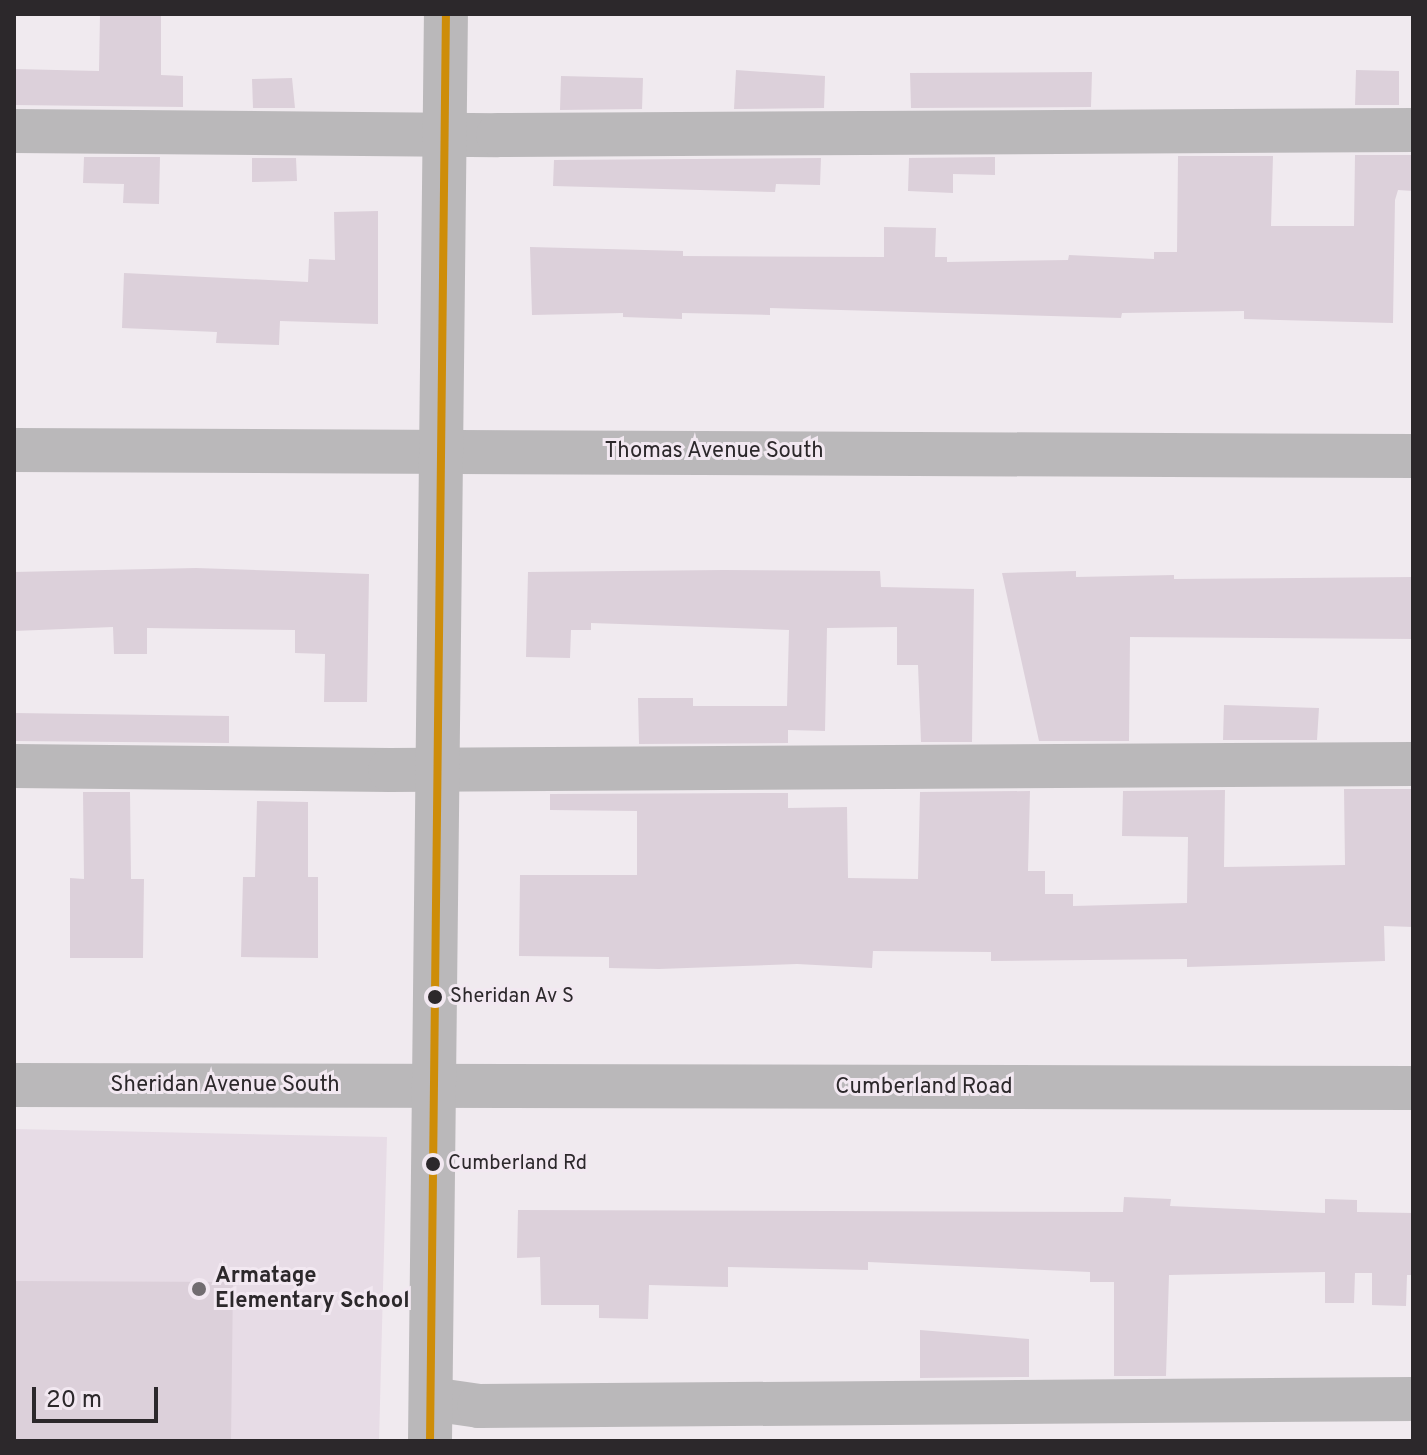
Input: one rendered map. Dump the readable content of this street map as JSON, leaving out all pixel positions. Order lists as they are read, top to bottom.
{
  "streets": {
    "street": ["Thomas Avenue South", "Sheridan Avenue South", "Cumberland Road"]
  },
  "crossings": [
    ["Sheridan Avenue South", "Cumberland Road"]
  ],
  "places": ["Sheridan Av S", "Cumberland Rd", "Armatage Elementary School"],
  "scale_bar": "20 m"
}
